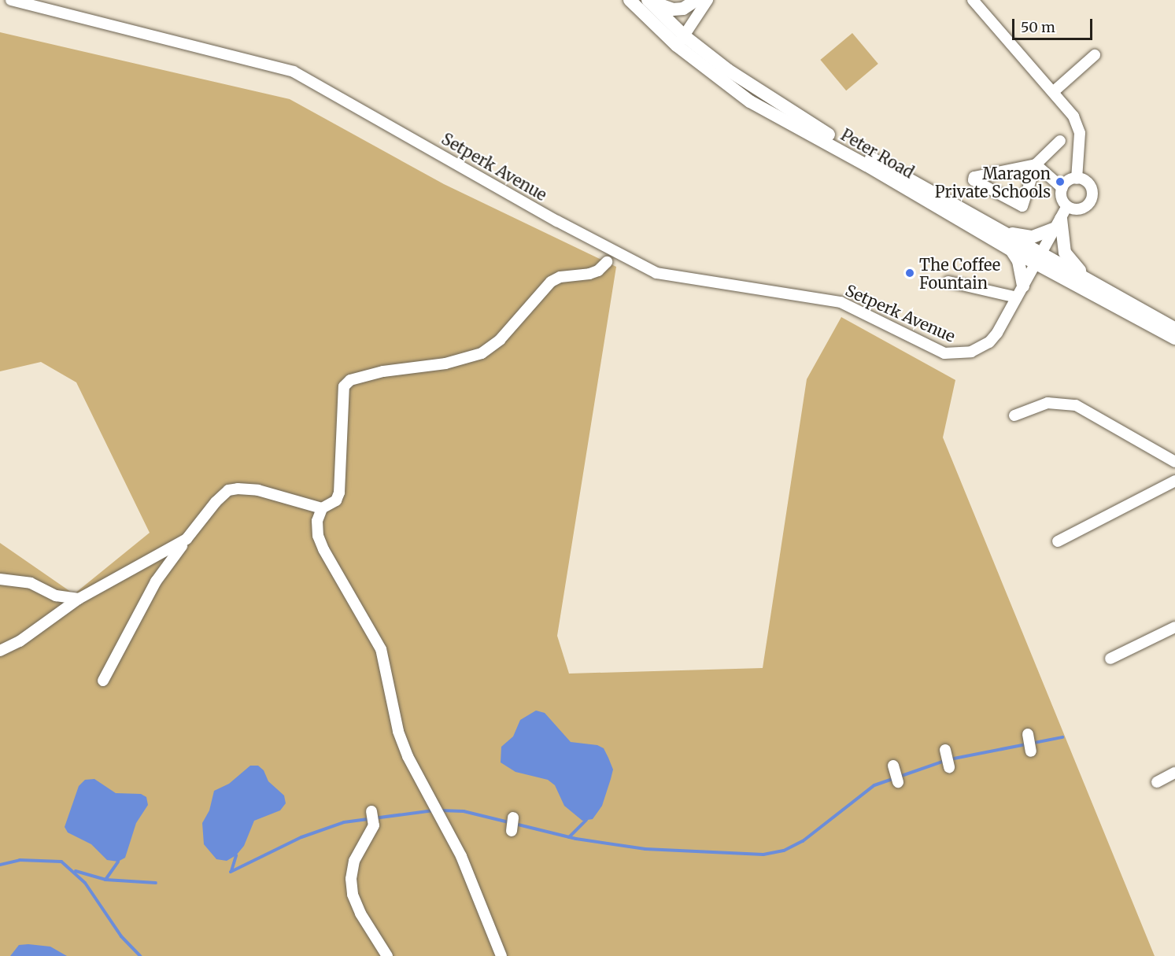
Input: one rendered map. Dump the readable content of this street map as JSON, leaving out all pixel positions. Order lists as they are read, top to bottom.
{
  "streets": {
    "main road": ["Peter Road"],
    "street": ["Setperk Avenue"]
  },
  "places": ["Maragon Private Schools", "The Coffee Fountain"],
  "scale_bar": "50 m"
}
